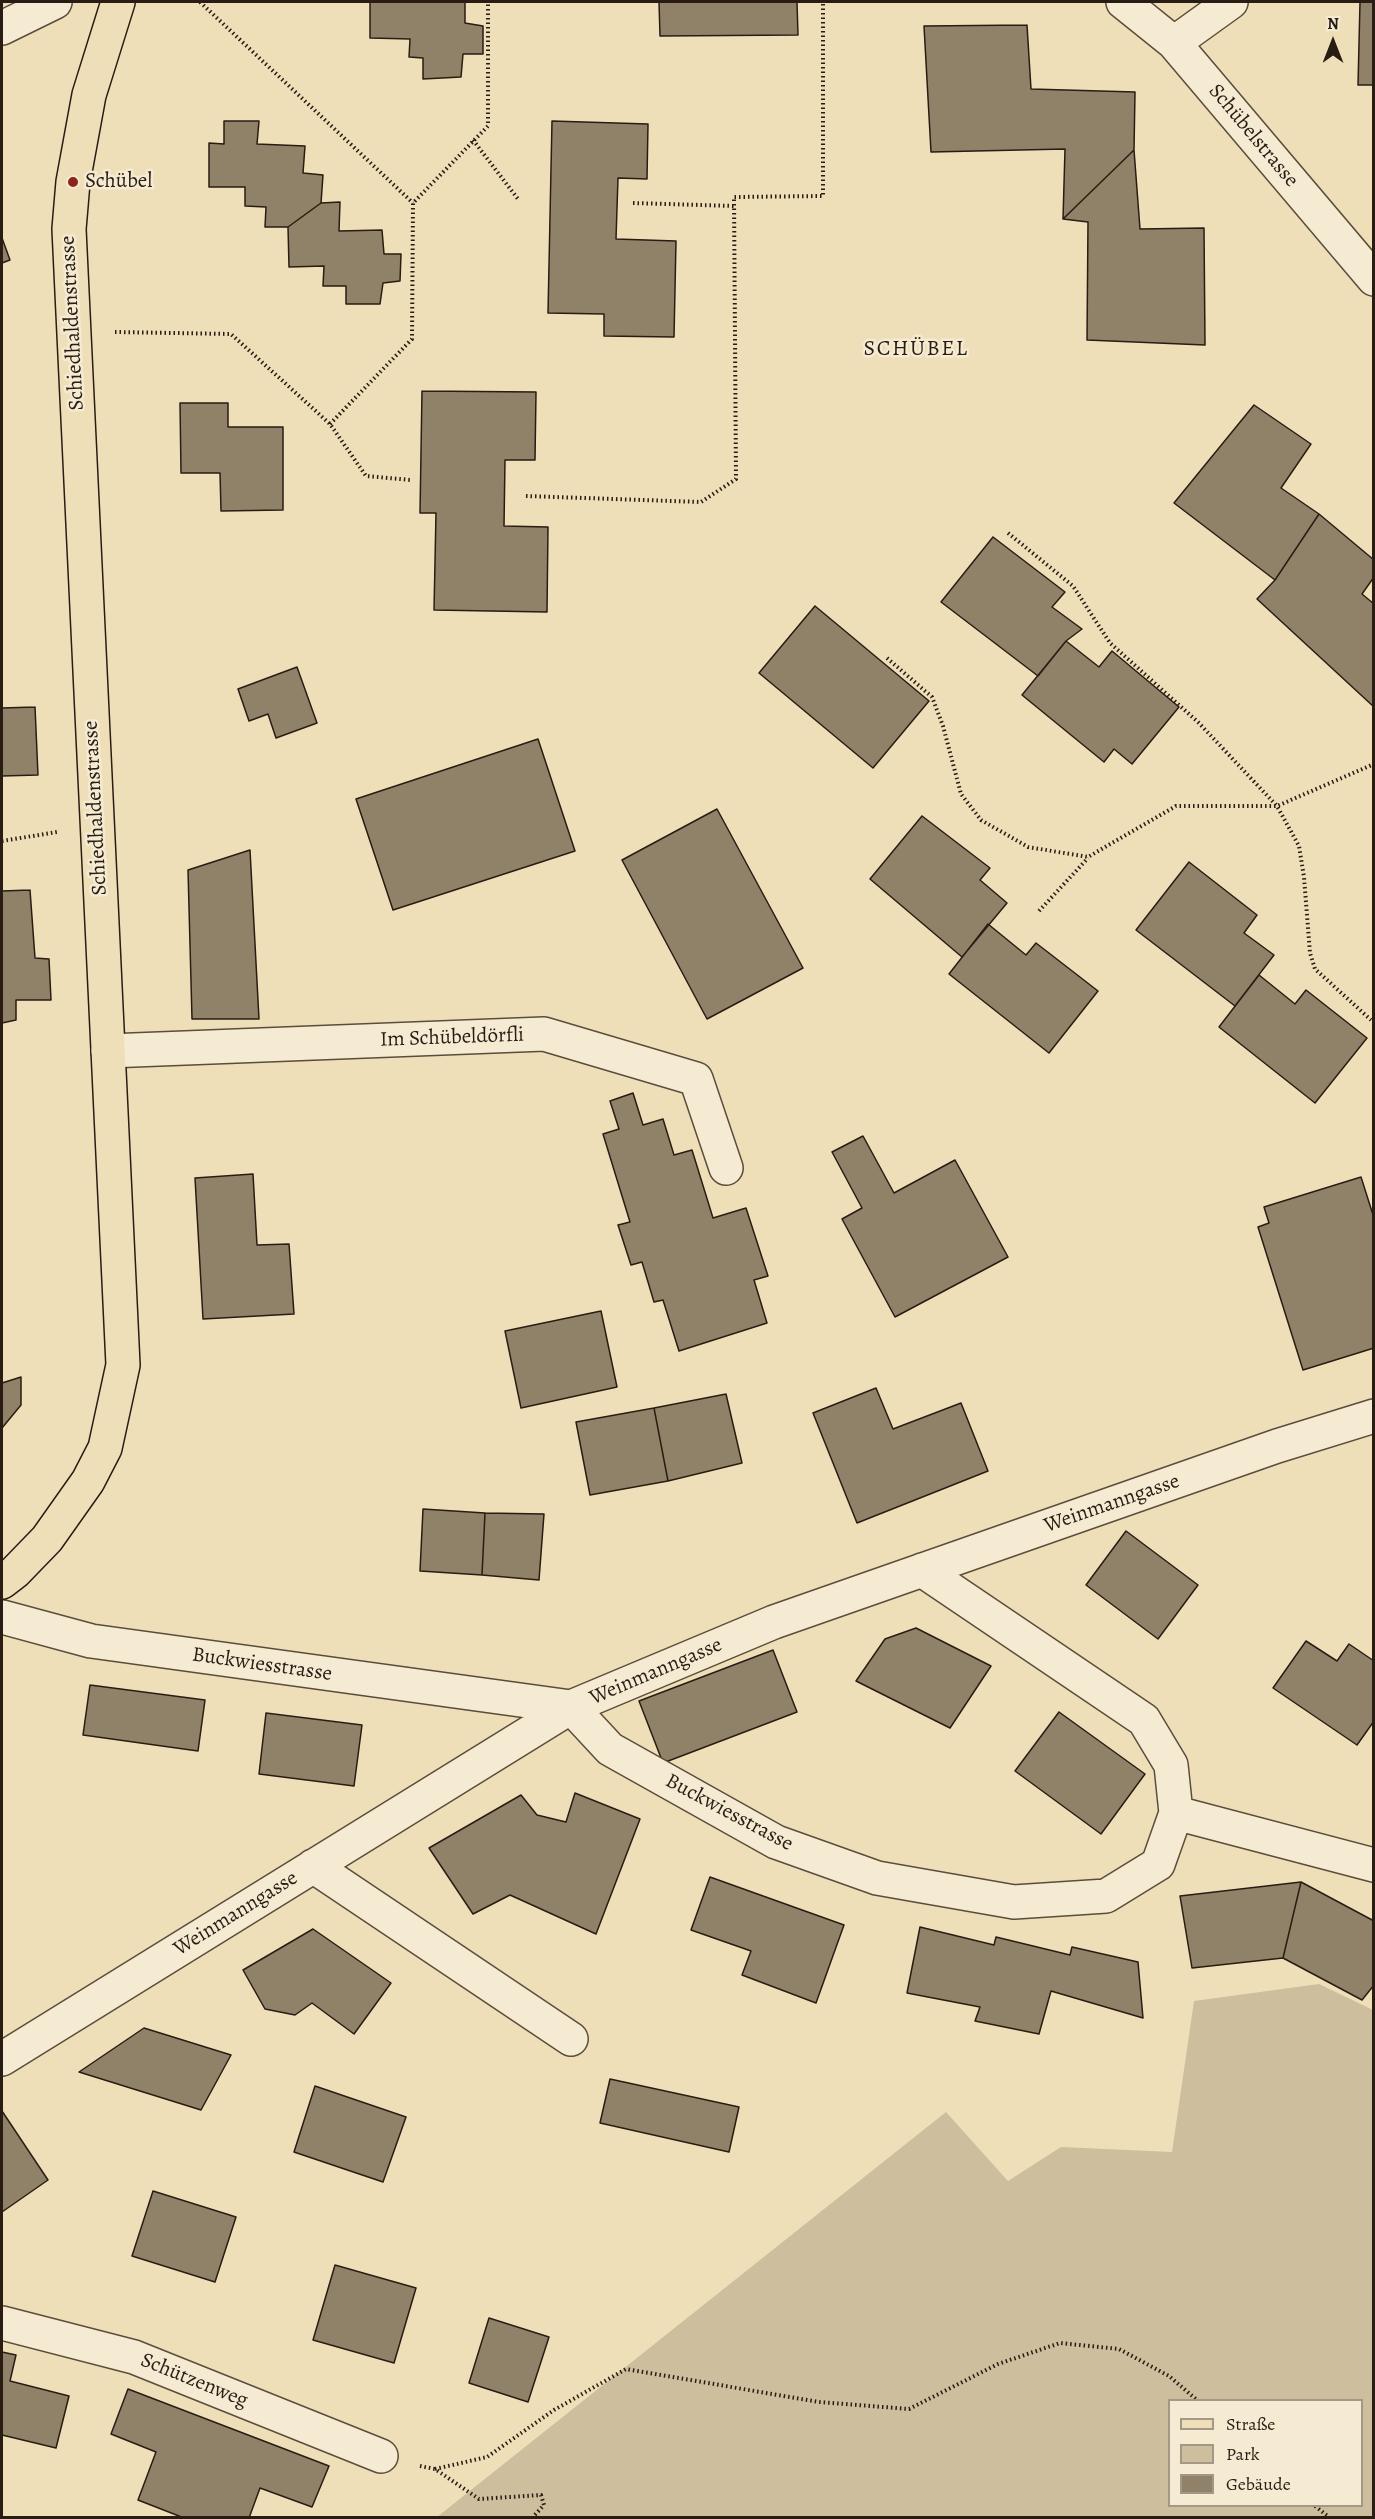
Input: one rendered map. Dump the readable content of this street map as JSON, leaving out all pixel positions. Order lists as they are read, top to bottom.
{
  "streets": {
    "main road": ["Schiedhaldenstrasse"],
    "street": [
      "Schübelstrasse",
      "Im Schübeldörfli",
      "Weinmanngasse",
      "Buckwiesstrasse",
      "Schützenweg"
    ]
  },
  "crossings": [
    ["Schiedhaldenstrasse", "Im Schübeldörfli"],
    ["Weinmanngasse", "Buckwiesstrasse"]
  ],
  "districts": ["SCHÜBEL"],
  "places": ["Schübel"],
  "legend": ["Straße", "Park", "Gebäude"],
  "north": "top"
}
